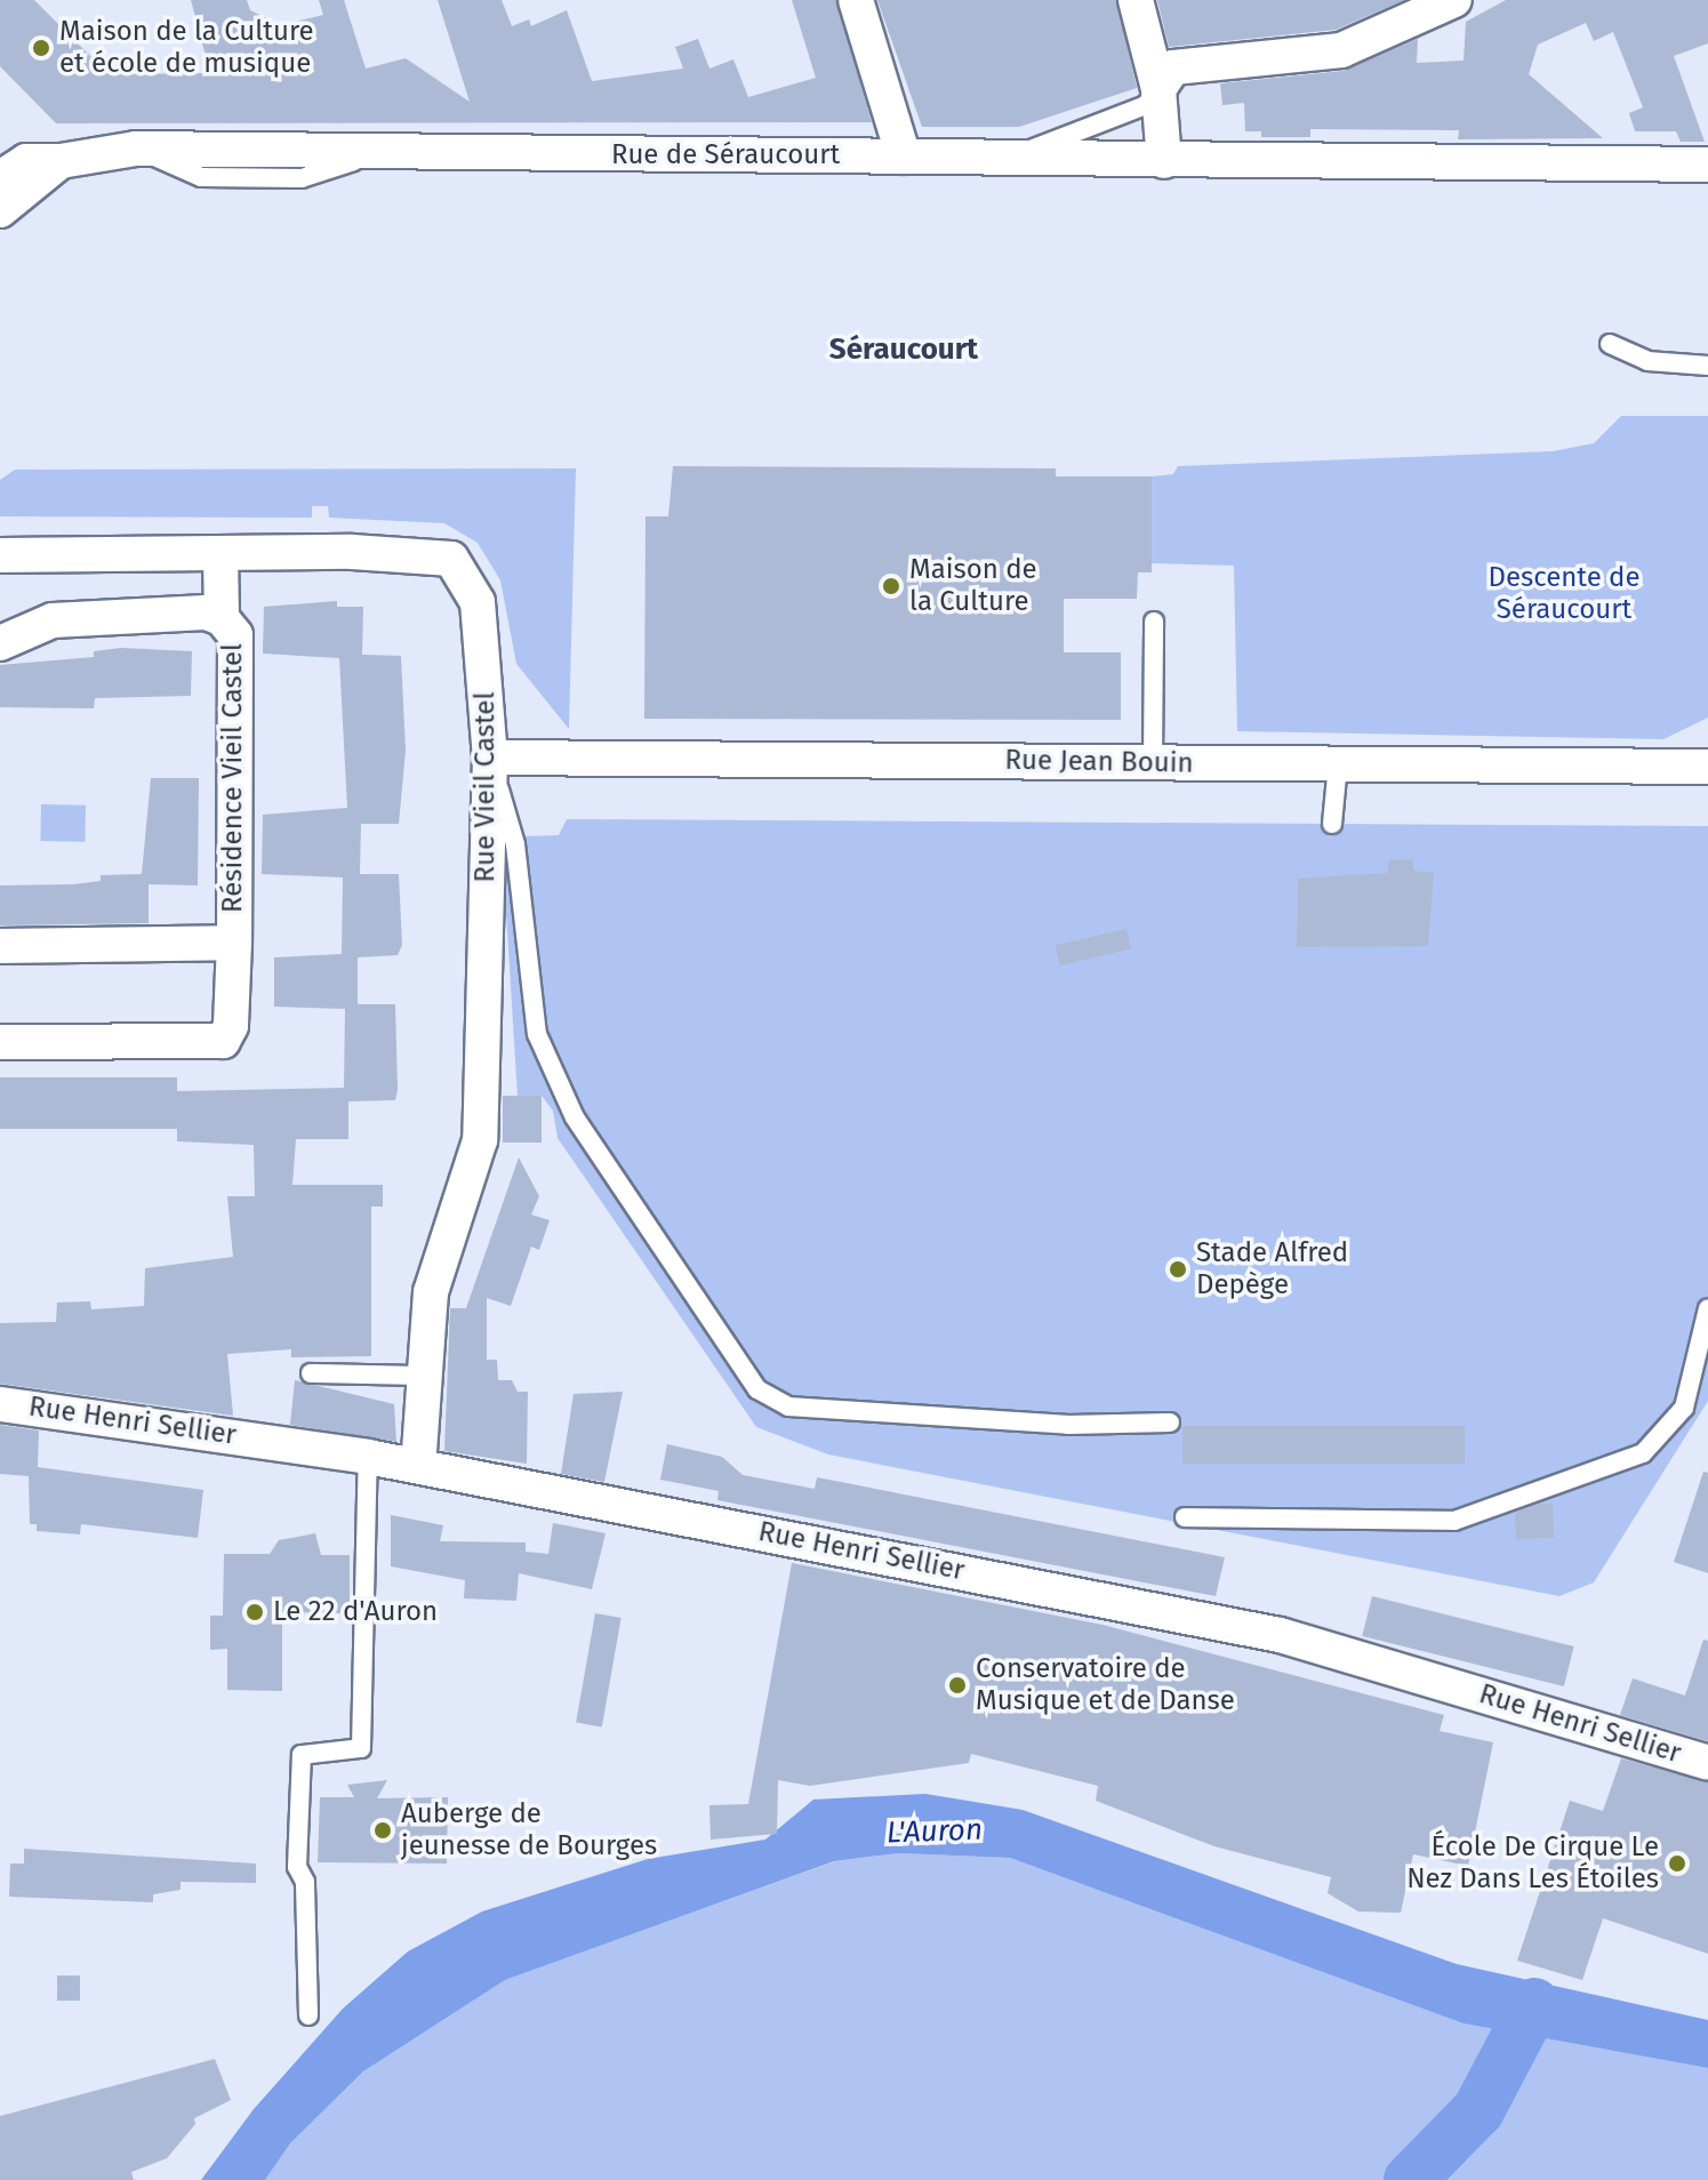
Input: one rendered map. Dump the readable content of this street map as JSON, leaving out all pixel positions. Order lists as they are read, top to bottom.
{
  "streets": {
    "street": [
      "Rue de Séraucourt",
      "Rue Jean Bouin",
      "Résidence Vieil Castel",
      "Rue Vieil Castel",
      "Rue Henri Sellier"
    ]
  },
  "crossings": [
    ["Rue Jean Bouin", "Rue Vieil Castel"],
    ["Résidence Vieil Castel", "Rue Vieil Castel"],
    ["Rue Vieil Castel", "Rue Henri Sellier"]
  ],
  "districts": ["Séraucourt"],
  "water": ["L'Auron"],
  "parks": ["Descente de Séraucourt"],
  "places": [
    "Maison de la Culture et école de musique",
    "Maison de la Culture",
    "Stade Alfred Depège",
    "Le 22 d'Auron",
    "Conservatoire de Musique et de Danse",
    "Auberge de jeunesse de Bourges",
    "École De Cirque Le Nez Dans Les Étoiles"
  ]
}
